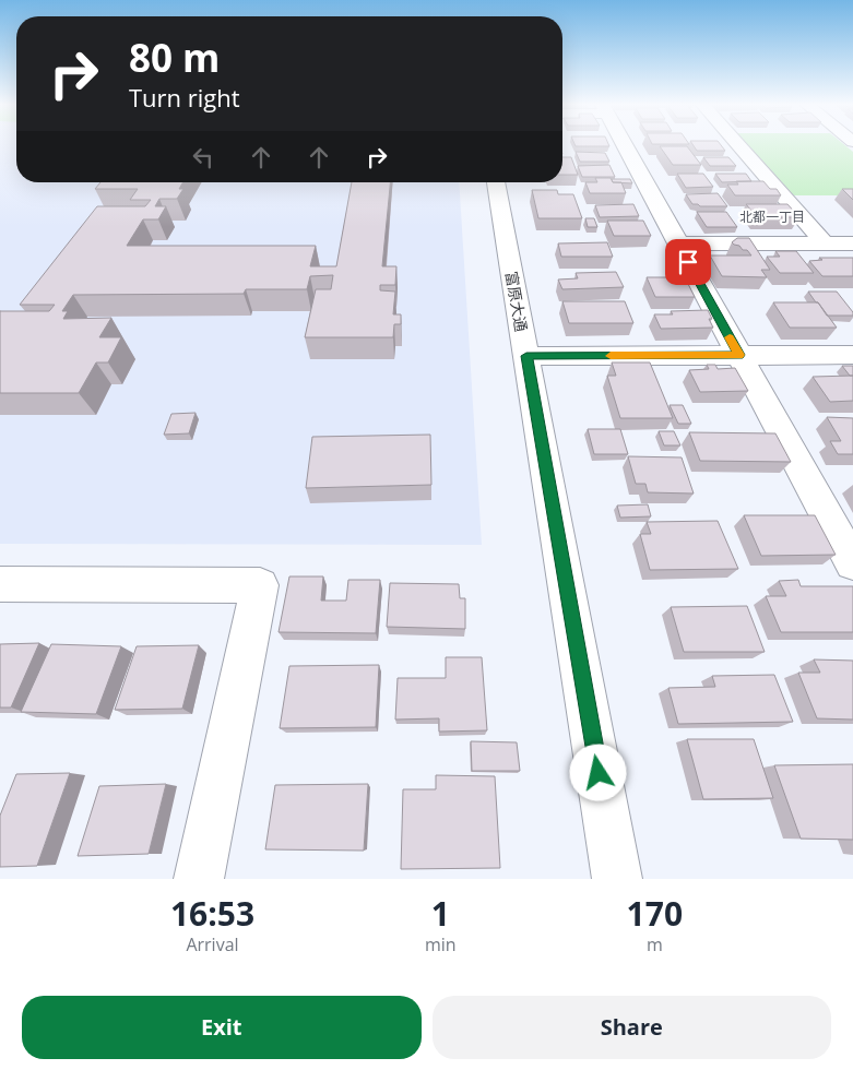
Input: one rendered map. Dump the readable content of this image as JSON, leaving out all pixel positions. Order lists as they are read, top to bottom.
{
  "streets": {
    "street": ["富原大通"]
  },
  "districts": ["北都一丁目"],
  "page": {
    "turn": ["80 m", "Turn right"],
    "eta": [
      "16:53",
      "Arrival",
      "1",
      "min",
      "170",
      "m"
    ],
    "buttons": ["Exit", "Share"]
  }
}
